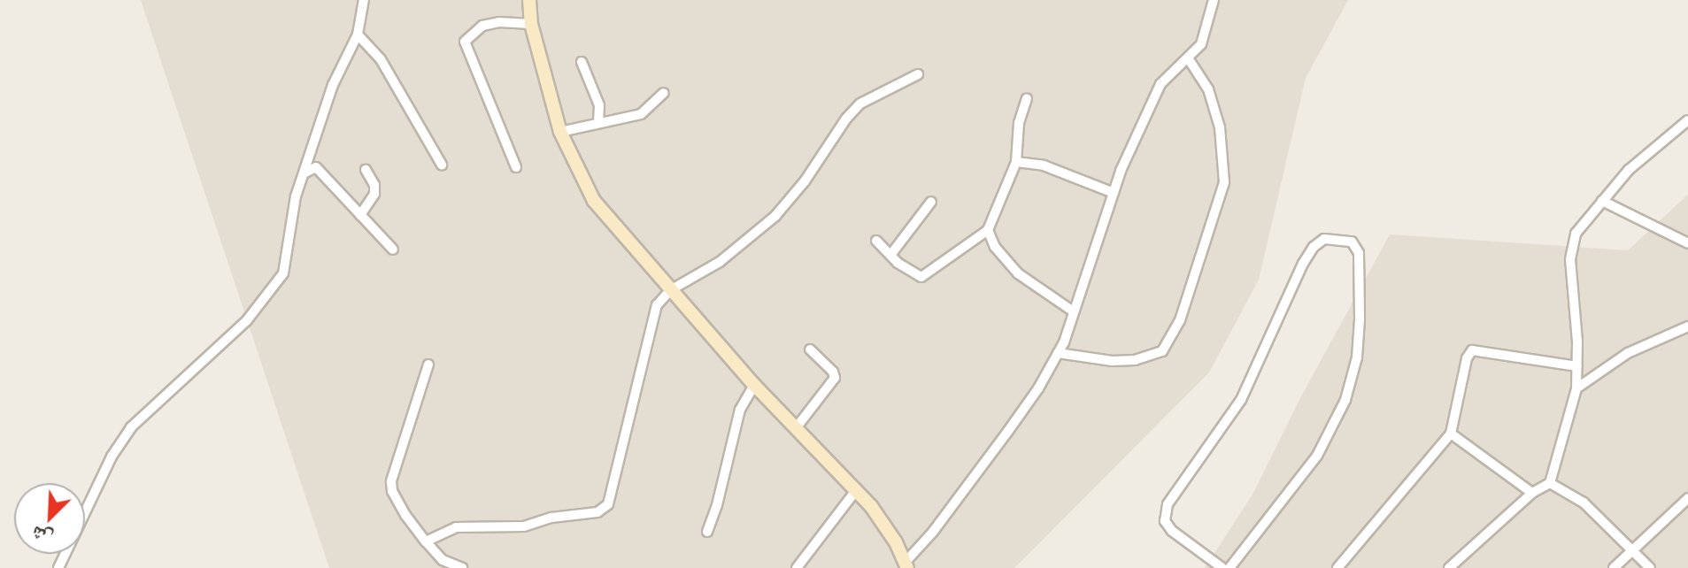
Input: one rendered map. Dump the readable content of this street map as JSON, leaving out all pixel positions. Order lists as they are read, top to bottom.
{
  "north": "bottom left"
}
